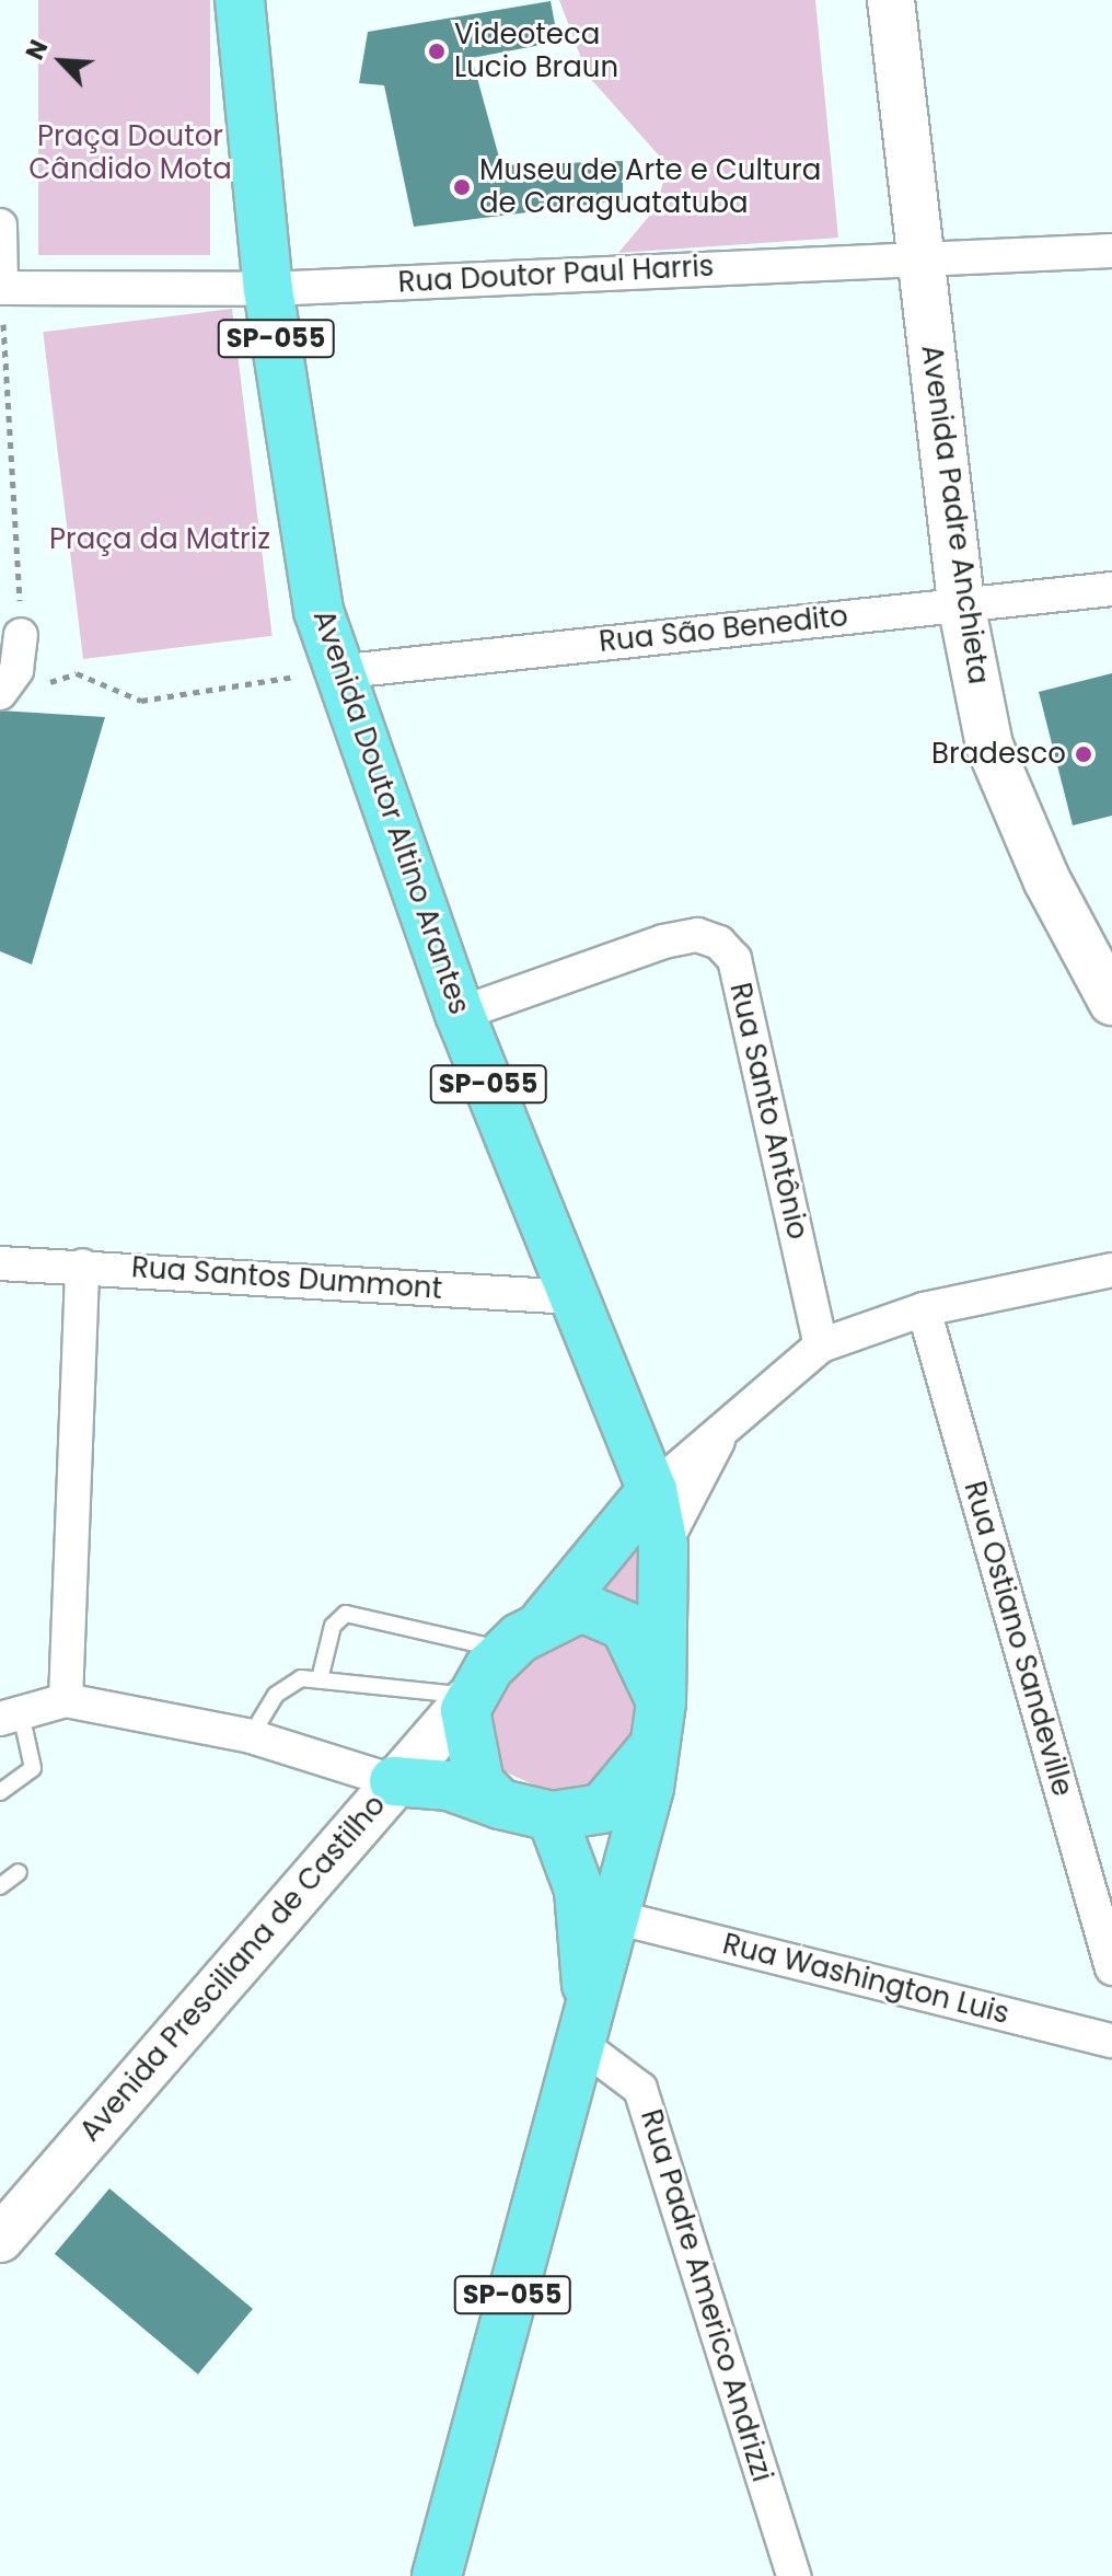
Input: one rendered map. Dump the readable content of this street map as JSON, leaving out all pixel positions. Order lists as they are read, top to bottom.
{
  "streets": {
    "main road": ["SP-055", "Avenida Doutor Altino Arantes"],
    "street": [
      "Rua Doutor Paul Harris",
      "Avenida Padre Anchieta",
      "Rua São Benedito",
      "Rua Santo Antônio",
      "Rua Santos Dummont",
      "Rua Ostiano Sandeville",
      "Avenida Presciliana de Castilho",
      "Rua Washington Luis",
      "Rua Padre Americo Andrizzi"
    ]
  },
  "crossings": [
    ["Rua Doutor Paul Harris", "Avenida Padre Anchieta"],
    ["Rua Doutor Paul Harris", "Avenida Doutor Altino Arantes"],
    ["SP-055", "Avenida Doutor Altino Arantes"],
    ["SP-055", "Avenida Presciliana de Castilho"],
    ["SP-055", "Rua Washington Luis"],
    ["SP-055", "Rua Padre Americo Andrizzi"],
    ["Avenida Padre Anchieta", "Rua São Benedito"],
    ["Rua São Benedito", "Avenida Doutor Altino Arantes"],
    ["Avenida Doutor Altino Arantes", "Rua Santo Antônio"],
    ["Avenida Doutor Altino Arantes", "Rua Santos Dummont"]
  ],
  "parks": ["Praça Doutor Cândido Mota", "Praça da Matriz"],
  "places": ["Videoteca Lucio Braun", "Museu de Arte e Cultura de Caraguatatuba", "Bradesco"],
  "north": "top left"
}
